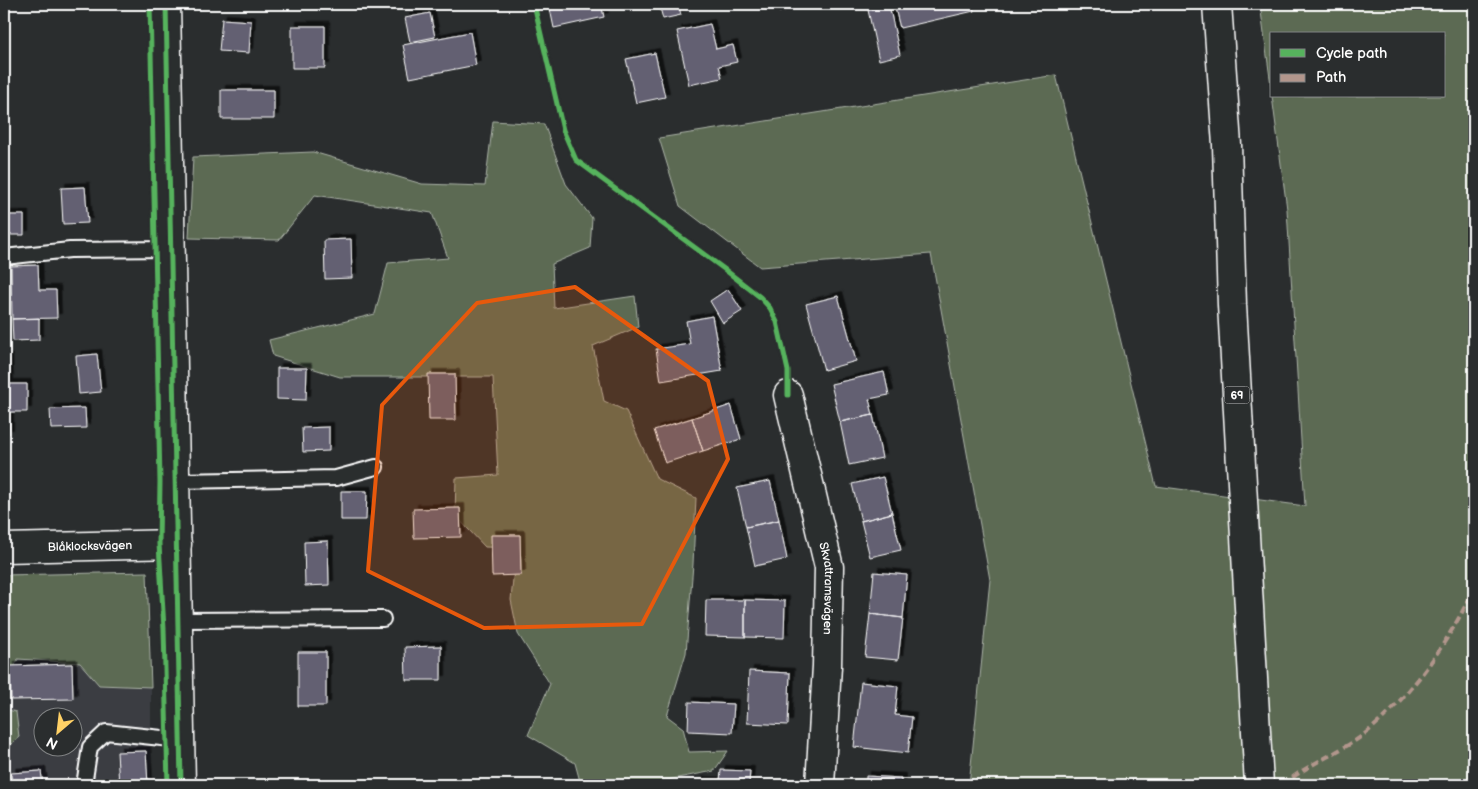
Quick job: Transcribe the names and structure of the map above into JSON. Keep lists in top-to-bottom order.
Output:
{
  "streets": {
    "street": ["69", "Blåklocksvägen", "Skvattramsvägen"]
  },
  "legend": ["Cycle path", "Path"],
  "north": "bottom left"
}
